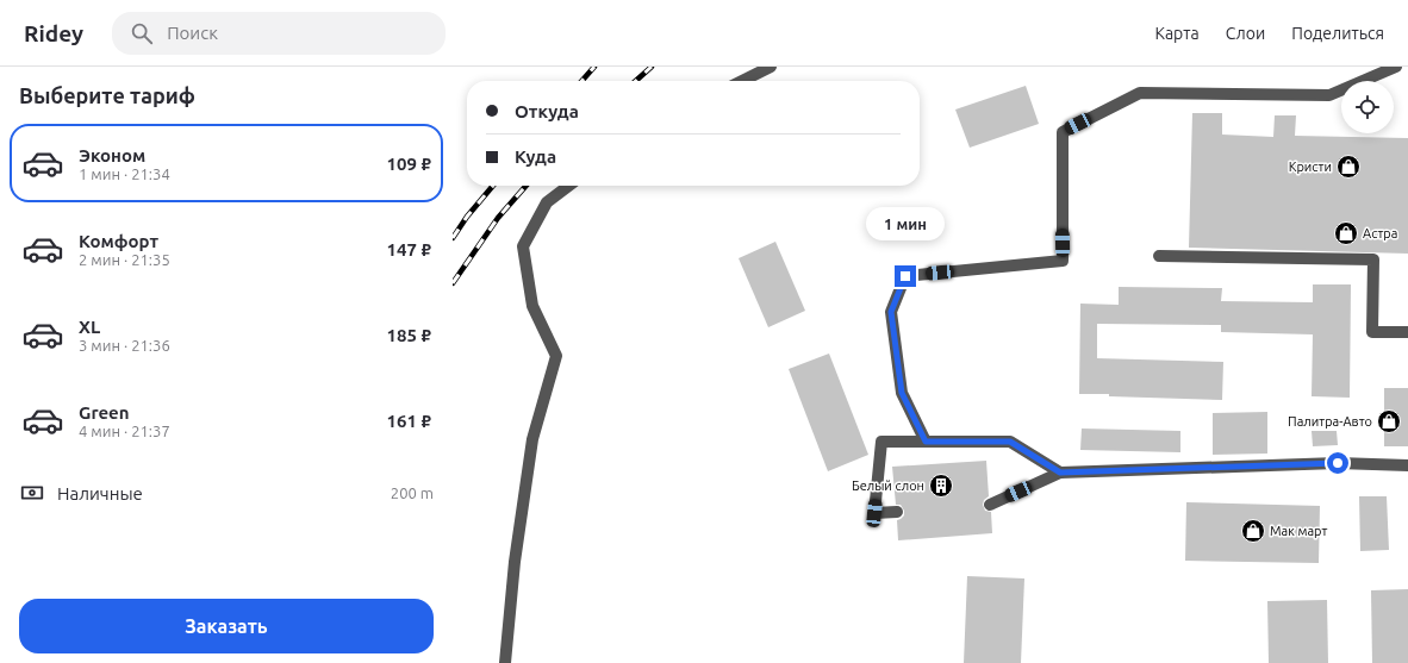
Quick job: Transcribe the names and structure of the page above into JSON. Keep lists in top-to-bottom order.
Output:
{
  "places": {
    "shop": [
      "Кристи",
      "Астра",
      "Палитра-Авто",
      "Мак март"
    ],
    "building": ["Белый слон"]
  },
  "page": {
    "header": "Ridey",
    "search": "Поиск",
    "nav": ["Карта", "Слои", "Поделиться"],
    "heading": "Выберите тариф",
    "banner": ["Откуда", "Куда"],
    "list": [
      {
        "name": "Эконом",
        "note": "1 мин · 21:34",
        "value": "109 ₽"
      },
      {
        "name": "Комфорт",
        "note": "2 мин · 21:35",
        "value": "147 ₽"
      },
      {
        "name": "XL",
        "note": "3 мин · 21:36",
        "value": "185 ₽"
      },
      {
        "name": "Green",
        "note": "4 мин · 21:37",
        "value": "161 ₽"
      }
    ],
    "bubble": "1 мин",
    "pay": ["Наличные", "200 m"],
    "buttons": "Заказать"
  }
}
